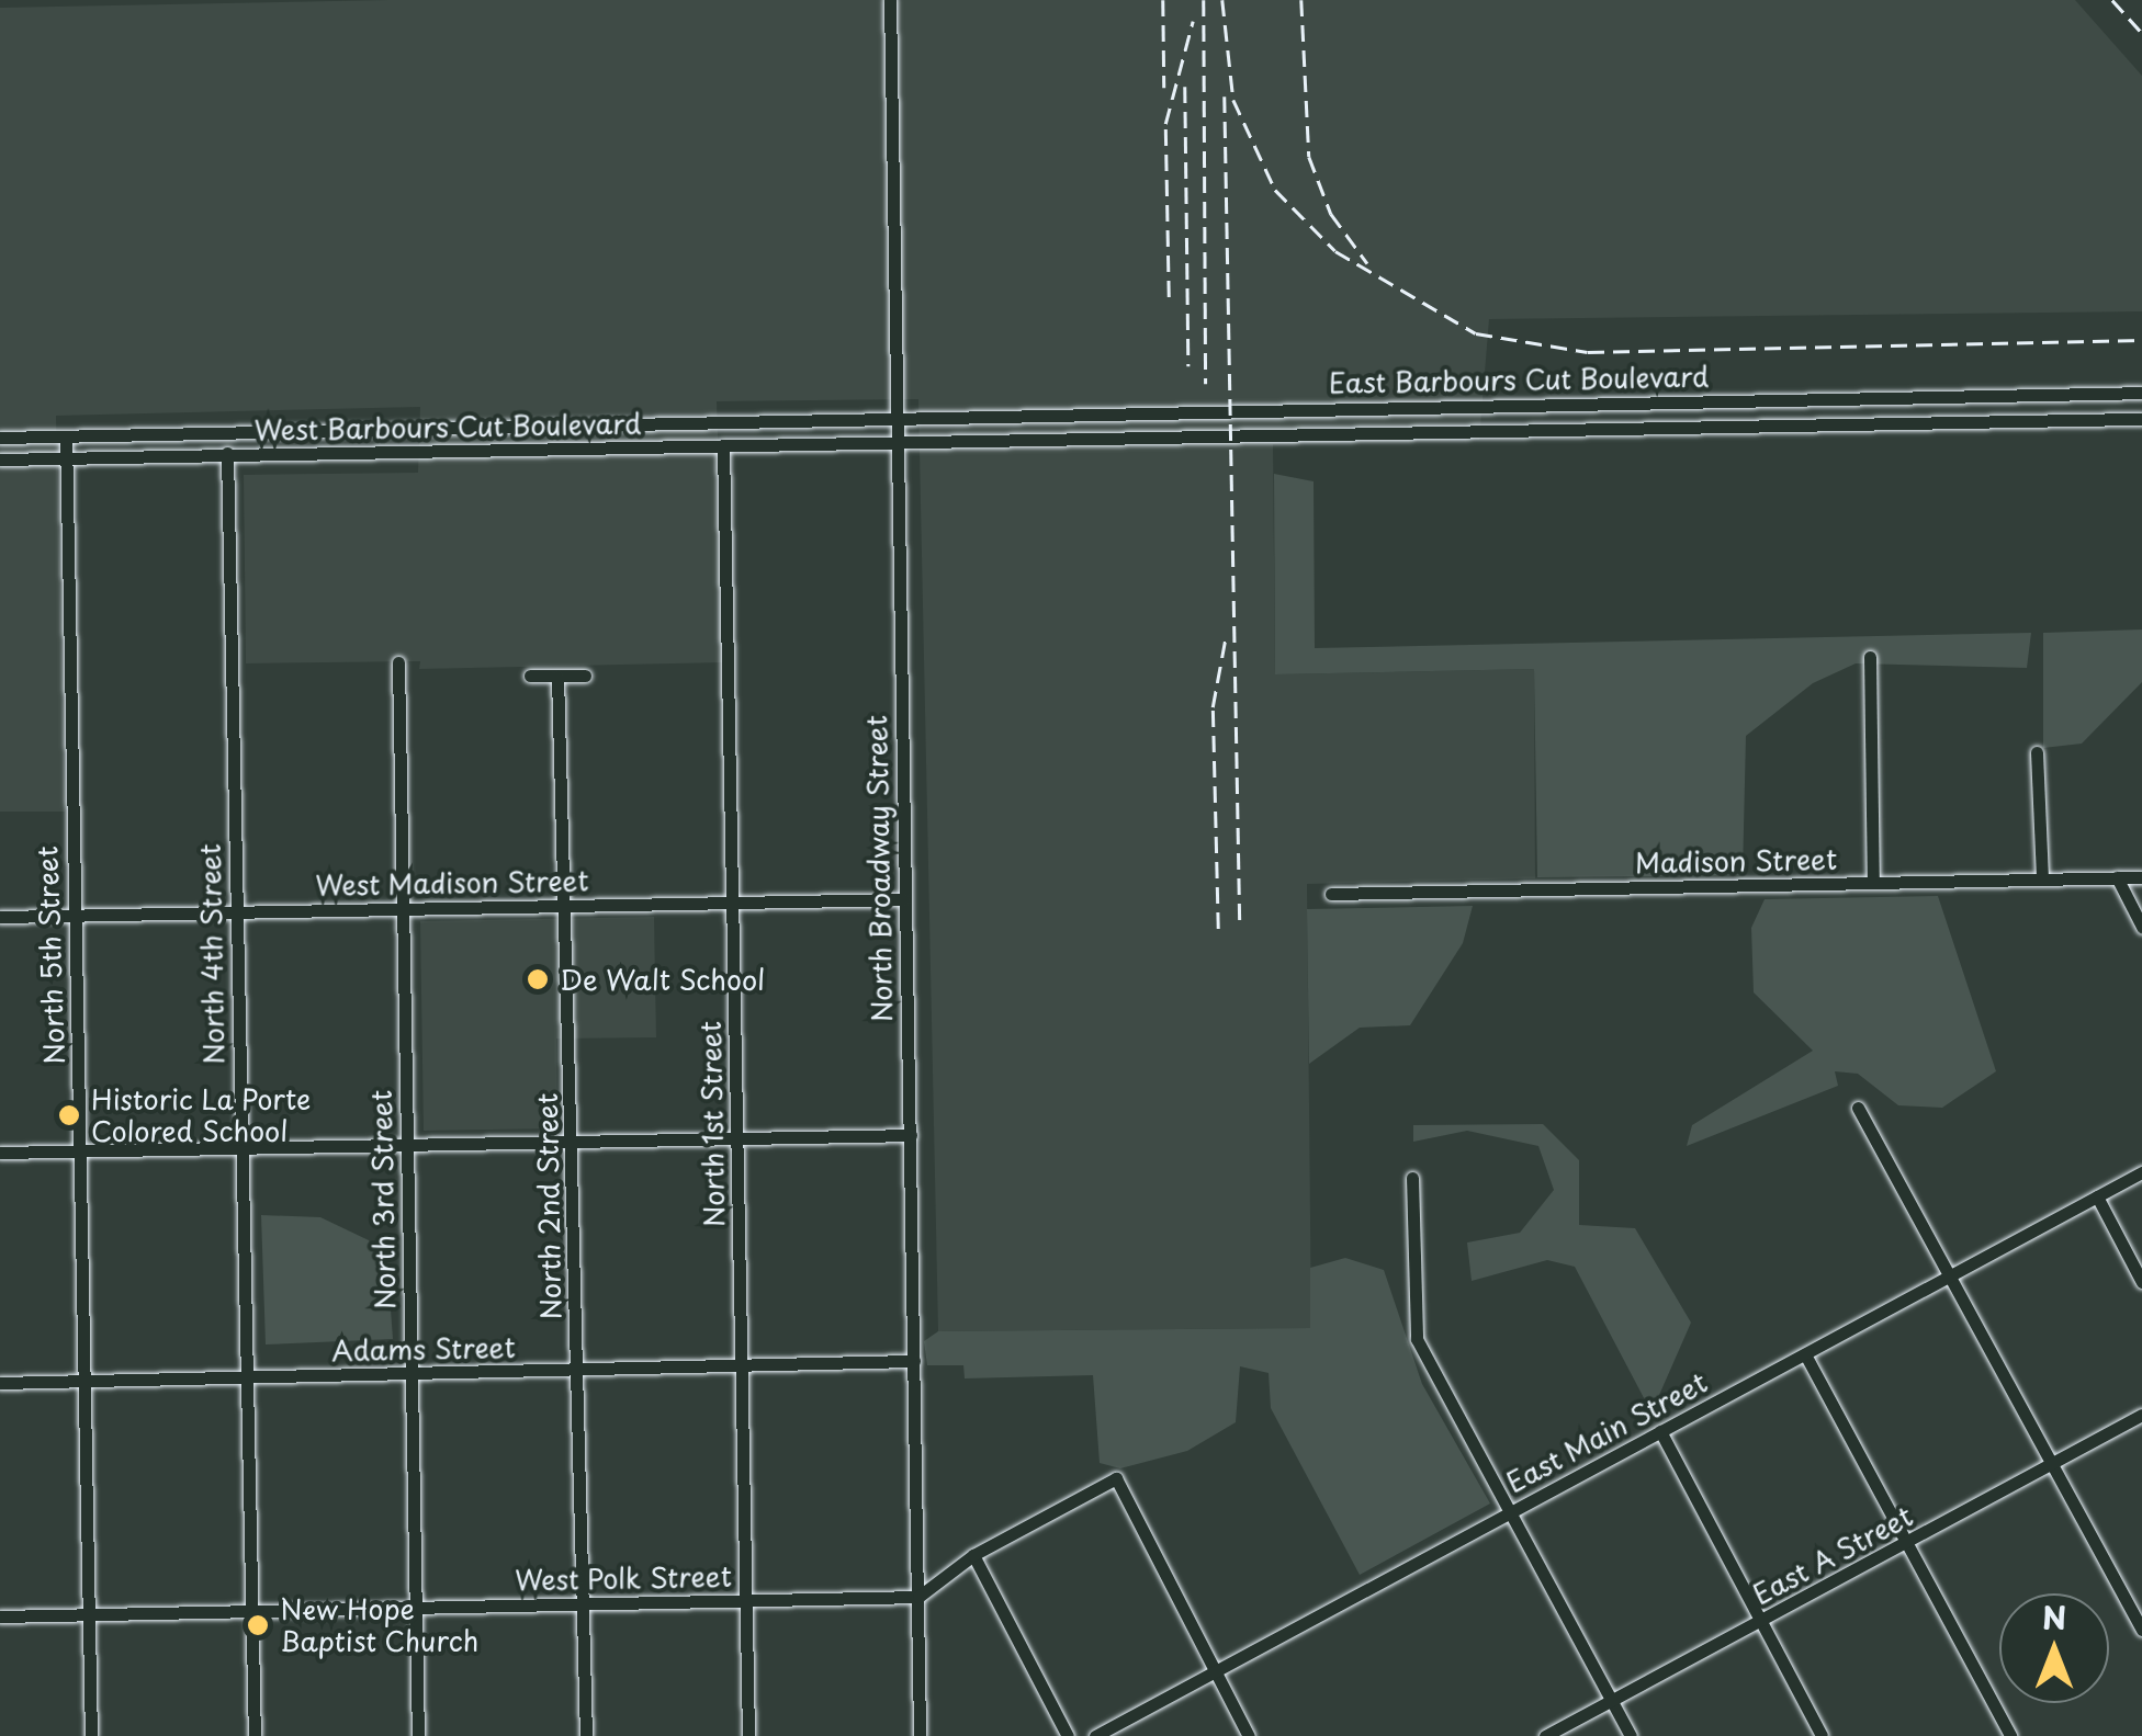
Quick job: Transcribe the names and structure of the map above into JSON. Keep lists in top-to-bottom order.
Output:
{
  "streets": {
    "street": [
      "East Barbours Cut Boulevard",
      "West Barbours Cut Boulevard",
      "Madison Street",
      "North Broadway Street",
      "West Madison Street",
      "North 4th Street",
      "North 5th Street",
      "North 1st Street",
      "North 3rd Street",
      "North 2nd Street",
      "Adams Street",
      "East Main Street",
      "East A Street",
      "West Polk Street"
    ]
  },
  "crossings": [
    ["East Barbours Cut Boulevard", "West Barbours Cut Boulevard"],
    ["East Barbours Cut Boulevard", "North Broadway Street"],
    ["West Barbours Cut Boulevard", "North Broadway Street"],
    ["West Barbours Cut Boulevard", "North 4th Street"],
    ["West Barbours Cut Boulevard", "North 5th Street"],
    ["West Barbours Cut Boulevard", "North 1st Street"],
    ["North Broadway Street", "West Madison Street"],
    ["North Broadway Street", "Adams Street"],
    ["North Broadway Street", "West Polk Street"],
    ["West Madison Street", "North 4th Street"],
    ["West Madison Street", "North 5th Street"],
    ["West Madison Street", "North 1st Street"],
    ["West Madison Street", "North 3rd Street"],
    ["West Madison Street", "North 2nd Street"],
    ["North 4th Street", "Adams Street"],
    ["North 4th Street", "West Polk Street"],
    ["North 5th Street", "Adams Street"],
    ["North 5th Street", "West Polk Street"],
    ["North 1st Street", "Adams Street"],
    ["North 1st Street", "West Polk Street"],
    ["North 3rd Street", "Adams Street"],
    ["North 3rd Street", "West Polk Street"],
    ["North 2nd Street", "Adams Street"],
    ["North 2nd Street", "West Polk Street"]
  ],
  "places": ["De Walt School", "Historic La Porte Colored School", "New Hope Baptist Church"],
  "north": "top"
}
